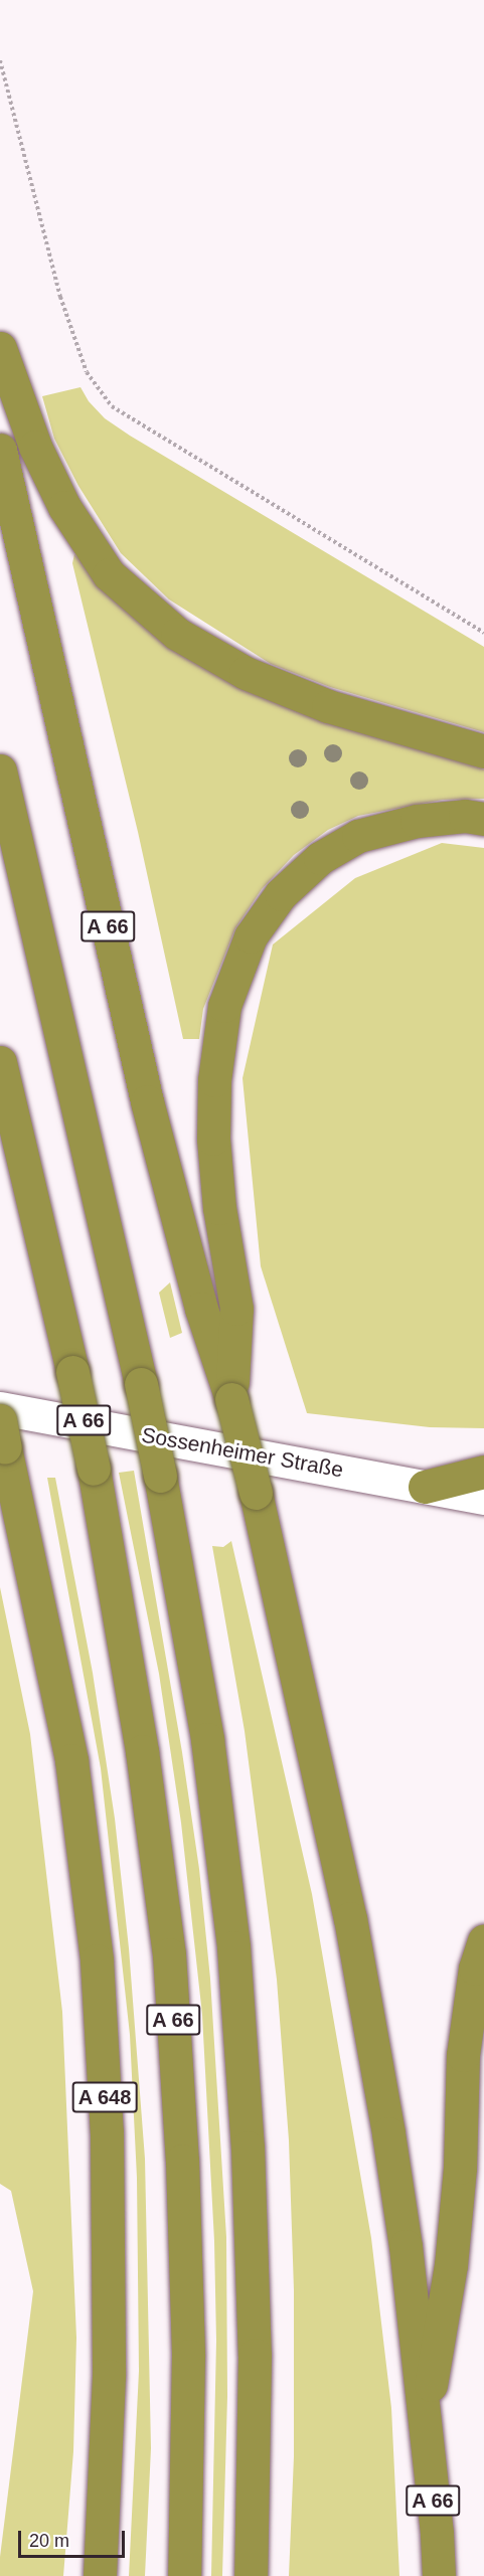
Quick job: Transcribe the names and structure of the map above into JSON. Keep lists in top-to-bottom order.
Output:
{
  "streets": {
    "highway": ["A 66", "A 648"],
    "main road": ["Sossenheimer Straße"]
  },
  "scale_bar": "20 m"
}
